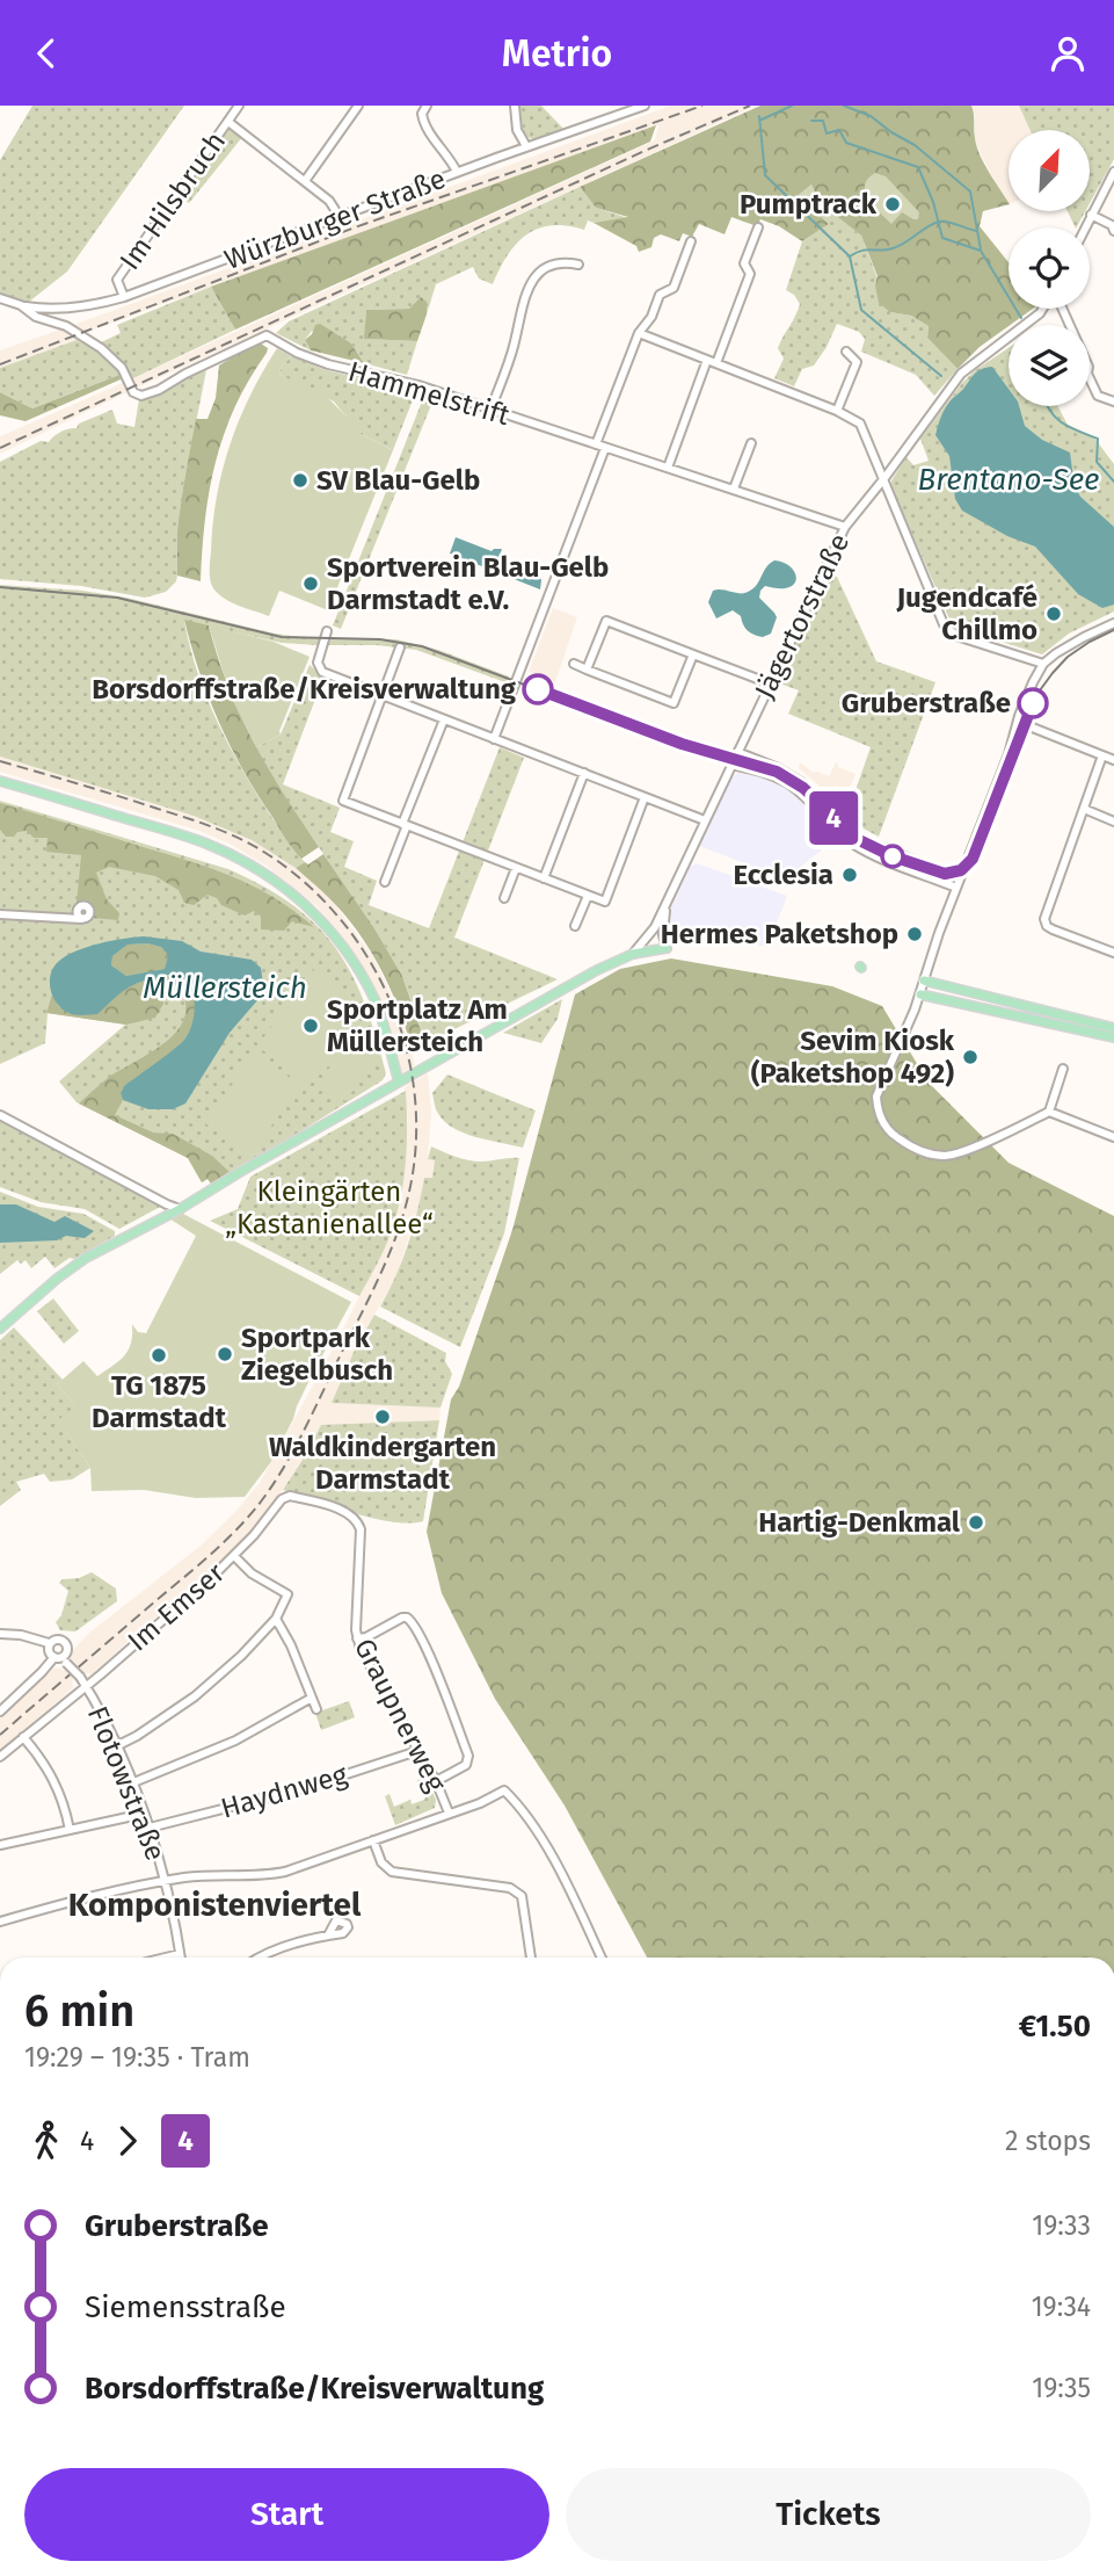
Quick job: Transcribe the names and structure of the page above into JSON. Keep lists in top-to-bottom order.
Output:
{
  "streets": {
    "street": [
      "Im Hilsbruch",
      "Würzburger Straße",
      "Hammelstrift",
      "Jägertorstraße",
      "Im Emser",
      "Graupnerweg",
      "Flotowstraße",
      "Haydnweg"
    ]
  },
  "crossings": [
    ["Im Hilsbruch", "Würzburger Straße"],
    ["Würzburger Straße", "Hammelstrift"],
    ["Hammelstrift", "Jägertorstraße"],
    ["Im Emser", "Graupnerweg"],
    ["Im Emser", "Flotowstraße"],
    ["Graupnerweg", "Haydnweg"],
    ["Flotowstraße", "Haydnweg"]
  ],
  "districts": ["Komponistenviertel"],
  "water": ["Brentano-See", "Müllersteich"],
  "parks": ["Kleingärten „Kastanienallee“"],
  "places": [
    "Pumptrack",
    "SV Blau-Gelb",
    "Sportverein Blau-Gelb Darmstadt e.V.",
    "Jugendcafé Chillmo",
    "Borsdorffstraße/Kreisverwaltung",
    "Gruberstraße",
    "Ecclesia",
    "Hermes Paketshop",
    "Sportplatz Am Müllersteich",
    "Sevim Kiosk (Paketshop 492)",
    "Sportpark Ziegelbusch",
    "TG 1875 Darmstadt",
    "Waldkindergarten Darmstadt",
    "Hartig-Denkmal"
  ],
  "lines": ["tram line 4"],
  "north": "top right",
  "page": {
    "header": "Metrio",
    "on_map": "4",
    "heading": ["6 min", "19:29 – 19:35 · Tram", "€1.50"],
    "legs": ["4", "4", "2 stops"],
    "list": [
      {
        "name": "Gruberstraße",
        "value": "19:33"
      },
      {
        "name": "Siemensstraße",
        "value": "19:34"
      },
      {
        "name": "Borsdorffstraße/Kreisverwaltung",
        "value": "19:35"
      }
    ],
    "buttons": ["Start", "Tickets"]
  }
}
